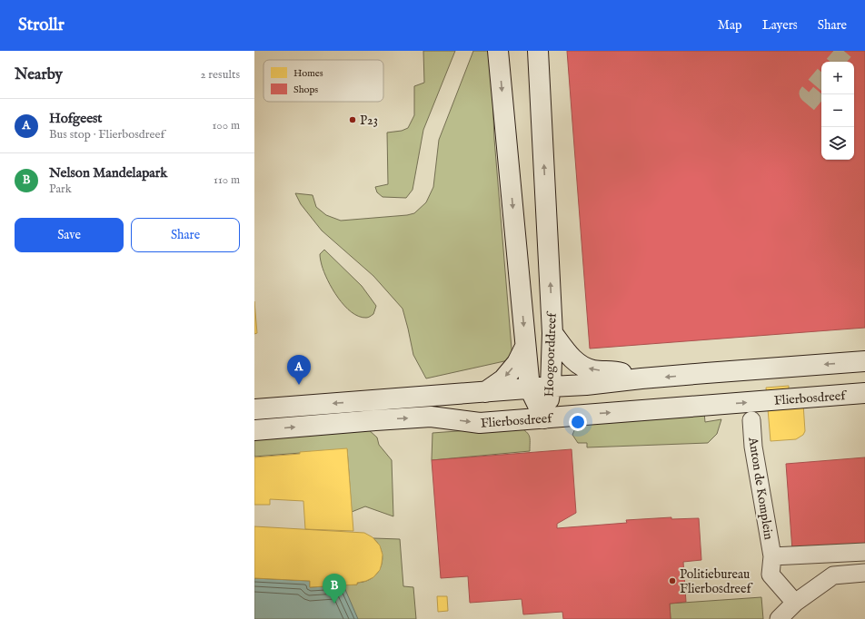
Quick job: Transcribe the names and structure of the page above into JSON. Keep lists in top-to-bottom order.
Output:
{
  "streets": {
    "street": ["Hoogoorddreef", "Flierbosdreef", "Anton de Komplein"]
  },
  "crossings": [
    ["Hoogoorddreef", "Flierbosdreef"]
  ],
  "places": ["P23", "Politiebureau Flierbosdreef"],
  "legend": ["Homes", "Shops"],
  "page": {
    "header": "Strollr",
    "nav": ["Map", "Layers", "Share"],
    "heading": ["Nearby", "2 results"],
    "map_buttons": ["+", "−"],
    "list": [
      {
        "mark": "A",
        "name": "Hofgeest",
        "note": "Bus stop · Flierbosdreef",
        "value": "100 m"
      },
      {
        "mark": "B",
        "name": "Nelson Mandelapark",
        "note": "Park",
        "value": "110 m"
      }
    ],
    "buttons": ["Save", "Share"],
    "pins": ["A", "B"]
  }
}
